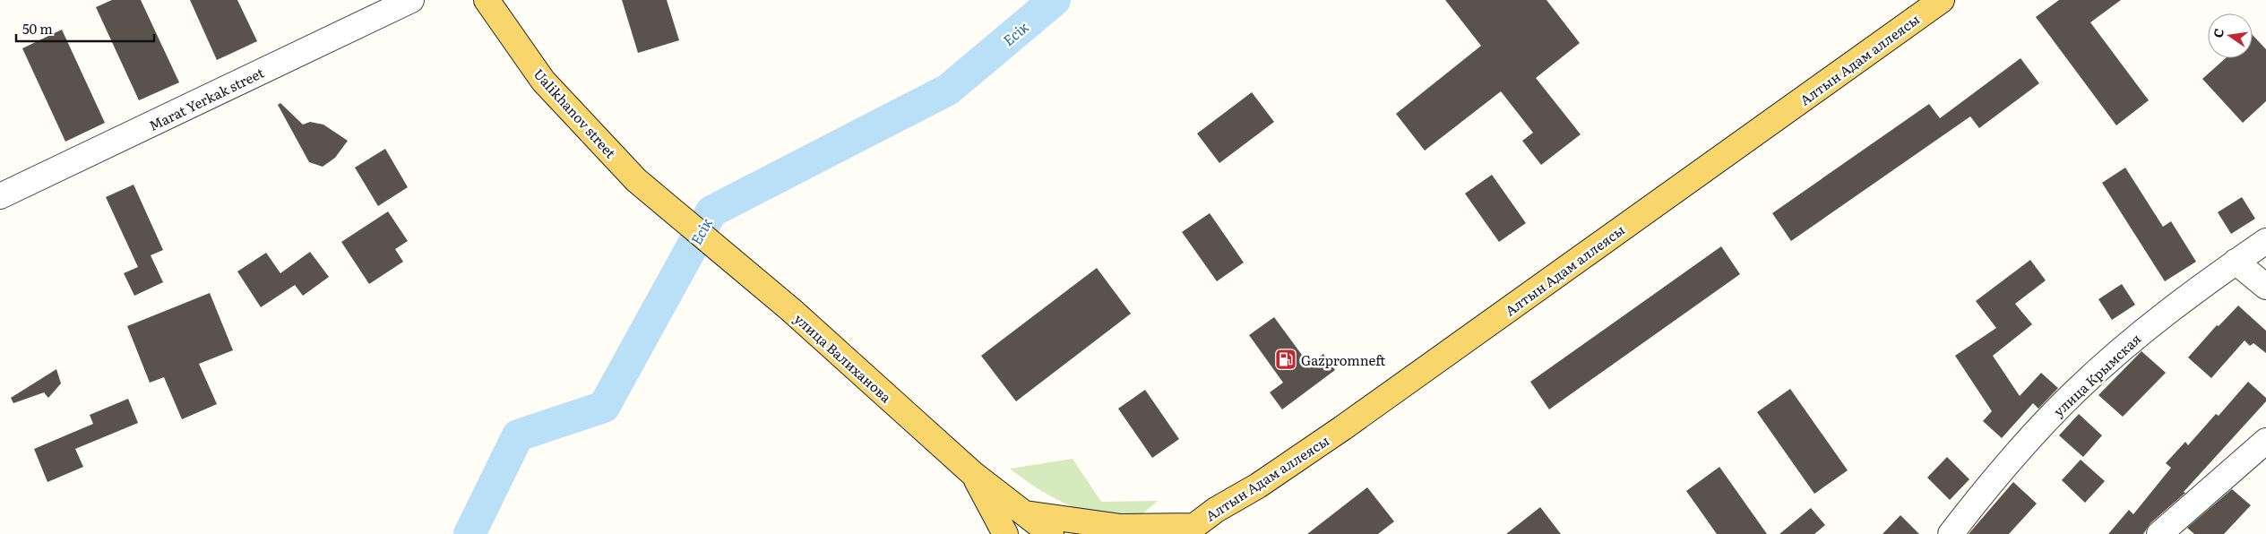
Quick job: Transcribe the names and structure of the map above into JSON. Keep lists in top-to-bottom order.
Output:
{
  "streets": {
    "main road": ["Алтын Адам аллеясы", "Ualikhanov street", "улица Валиханова"],
    "street": ["Marat Yerkak street", "улица Крымская"]
  },
  "crossings": [
    ["Ualikhanov street", "улица Валиханова"]
  ],
  "water": ["Есік"],
  "places": {
    "fuel station": ["Gazpromneft"]
  },
  "scale_bar": "50 m",
  "north": "left"
}
